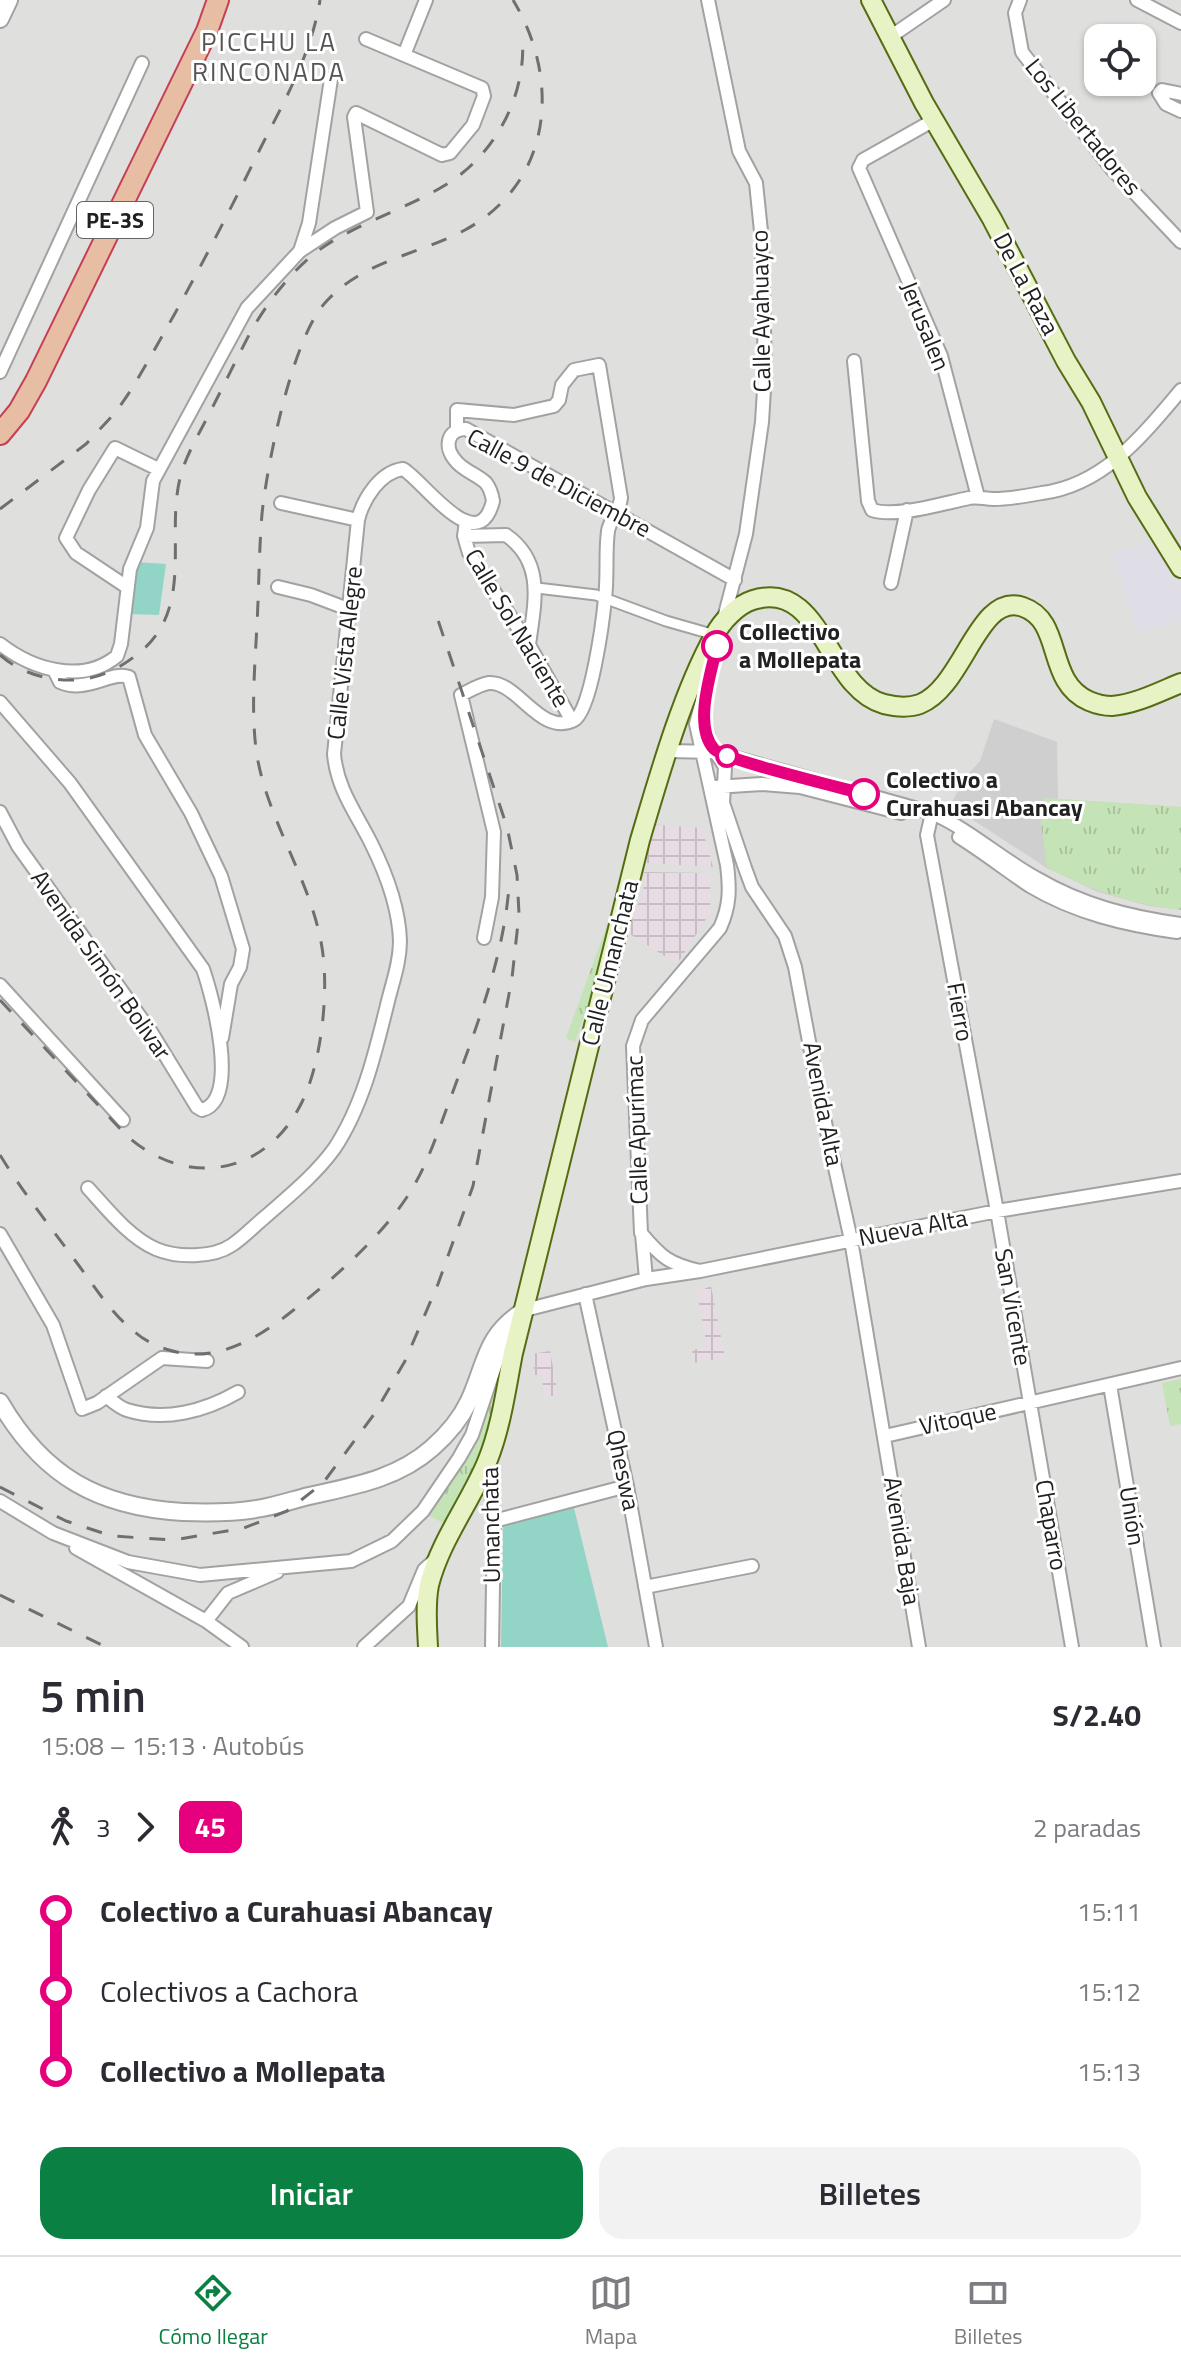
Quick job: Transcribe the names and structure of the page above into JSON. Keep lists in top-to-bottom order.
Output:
{
  "streets": {
    "highway": ["PE-3S"],
    "main road": ["De La Raza", "Calle Umanchata", "Umanchata"],
    "street": [
      "Los Libertadores",
      "Calle Ayahuayco",
      "Jerusalen",
      "Calle 9 de Diciembre",
      "Calle Sol Naciente",
      "Calle Vista Alegre",
      "Avenida Simón Bolivar",
      "Fierro",
      "Avenida Alta",
      "Calle Apurímac",
      "Nueva Alta",
      "San Vicente",
      "Vitoque",
      "Qheswa",
      "Unión",
      "Chaparro",
      "Avenida Baja"
    ]
  },
  "crossings": [
    ["De La Raza", "Jerusalen"],
    ["Calle Ayahuayco", "Calle 9 de Diciembre"],
    ["Calle Ayahuayco", "Calle Umanchata"],
    ["Calle Ayahuayco", "Calle Apurímac"],
    ["Calle 9 de Diciembre", "Calle Sol Naciente"],
    ["Calle Sol Naciente", "Calle Vista Alegre"],
    ["Calle Umanchata", "Calle Apurímac"],
    ["Calle Umanchata", "Nueva Alta"],
    ["Calle Umanchata", "Umanchata"],
    ["Fierro", "Nueva Alta"],
    ["Fierro", "San Vicente"],
    ["Avenida Alta", "Calle Apurímac"],
    ["Avenida Alta", "Nueva Alta"],
    ["Avenida Alta", "Vitoque"],
    ["Avenida Alta", "Avenida Baja"],
    ["Calle Apurímac", "Nueva Alta"],
    ["Nueva Alta", "San Vicente"],
    ["Nueva Alta", "Qheswa"],
    ["Nueva Alta", "Umanchata"],
    ["San Vicente", "Vitoque"],
    ["San Vicente", "Chaparro"],
    ["Vitoque", "Unión"],
    ["Vitoque", "Chaparro"],
    ["Vitoque", "Avenida Baja"]
  ],
  "districts": ["PICCHU LA RINCONADA"],
  "places": ["Collectivo a Mollepata", "Colectivo a Curahuasi Abancay"],
  "lines": ["bus line 45"],
  "page": {
    "heading": ["5 min", "15:08 – 15:13 · Autobús", "S/2.40"],
    "legs": ["3", "45", "2 paradas"],
    "list": [
      {
        "name": "Colectivo a Curahuasi Abancay",
        "value": "15:11"
      },
      {
        "name": "Colectivos a Cachora",
        "value": "15:12"
      },
      {
        "name": "Collectivo a Mollepata",
        "value": "15:13"
      }
    ],
    "buttons": ["Iniciar", "Billetes"],
    "tabs": ["Cómo llegar", "Mapa", "Billetes"]
  }
}
